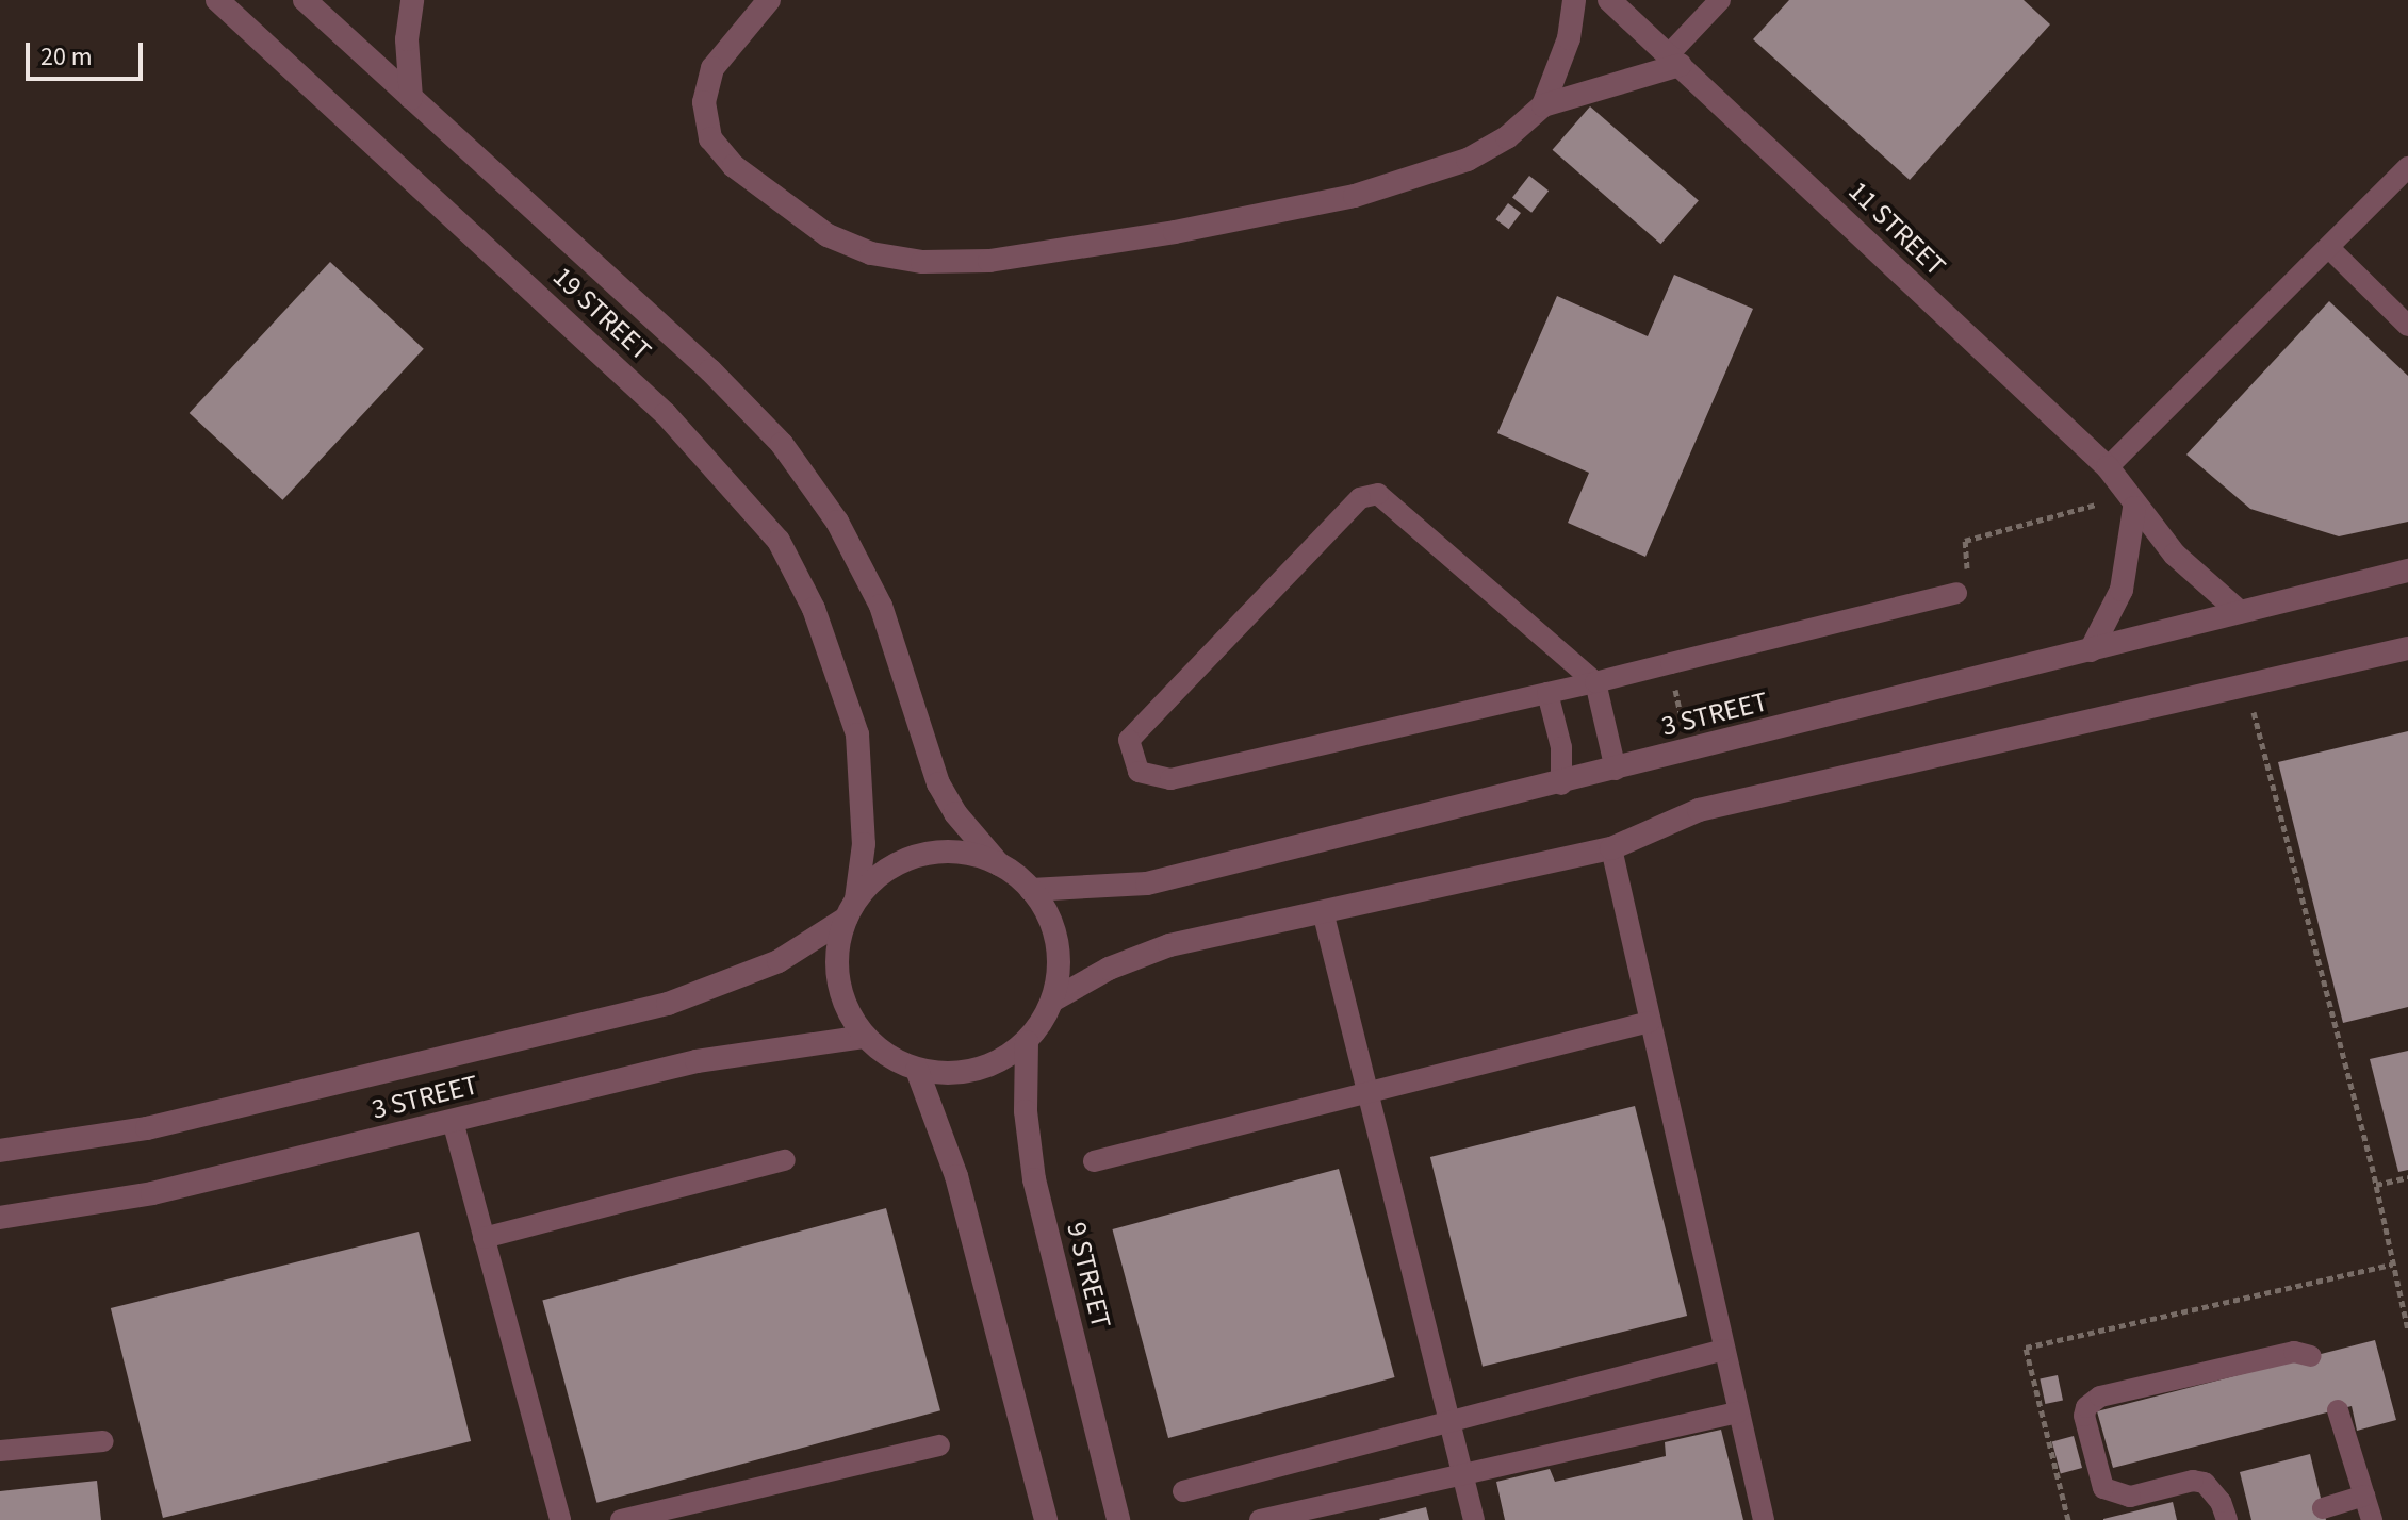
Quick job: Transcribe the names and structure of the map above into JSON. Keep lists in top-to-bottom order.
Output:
{
  "streets": {
    "street": [
      "11 STREET",
      "19 STREET",
      "3 STREET",
      "9 STREET"
    ]
  },
  "crossings": [
    ["11 STREET", "3 STREET"],
    ["19 STREET", "3 STREET"],
    ["19 STREET", "9 STREET"],
    ["3 STREET", "9 STREET"]
  ],
  "scale_bar": "20 m"
}
